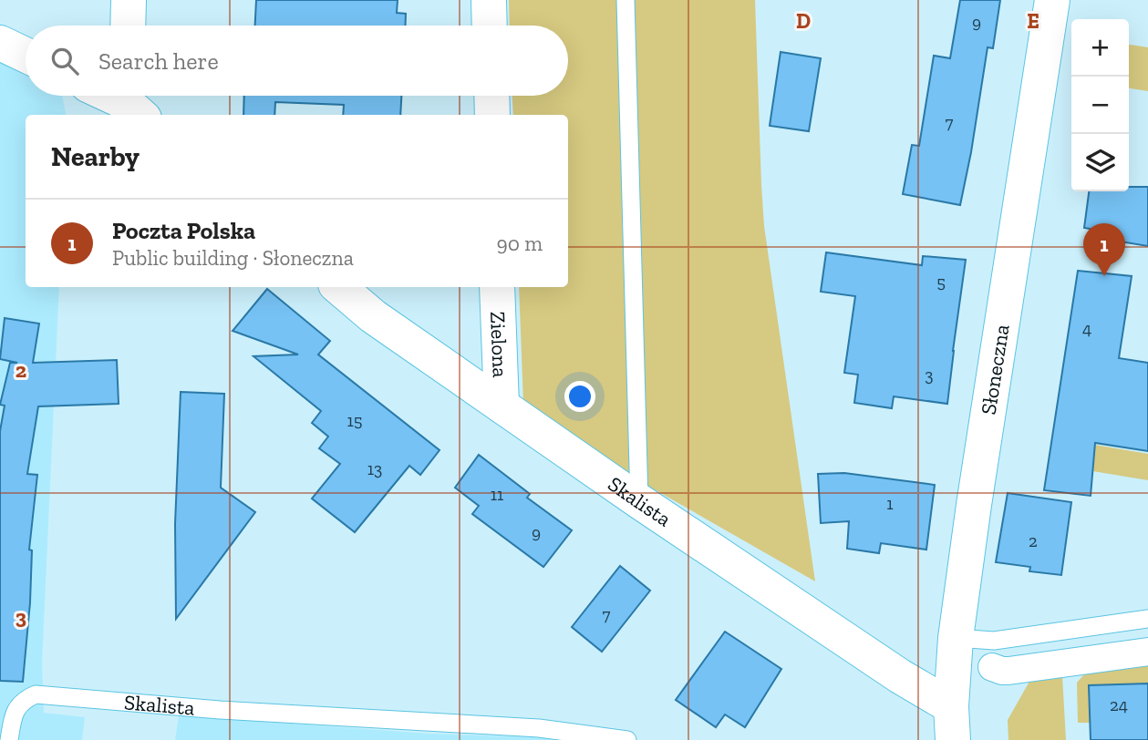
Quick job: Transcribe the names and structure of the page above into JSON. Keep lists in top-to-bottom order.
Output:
{
  "streets": {
    "street": ["Zielona", "Słoneczna", "Skalista"]
  },
  "crossings": [
    ["Zielona", "Skalista"],
    ["Słoneczna", "Skalista"]
  ],
  "house_numbers": [
    "9",
    "7",
    "5",
    "4",
    "3",
    "15",
    "13",
    "11",
    "1",
    "9",
    "2",
    "7",
    "24"
  ],
  "page": {
    "map_buttons": ["+", "−"],
    "search": "Search here",
    "heading": "Nearby",
    "list": [
      {
        "mark": "1",
        "name": "Poczta Polska",
        "note": "Public building · Słoneczna",
        "value": "90 m"
      }
    ],
    "pins": "1"
  },
  "grid": {
    "columns": ["D", "E"],
    "rows": ["2", "3"]
  }
}
